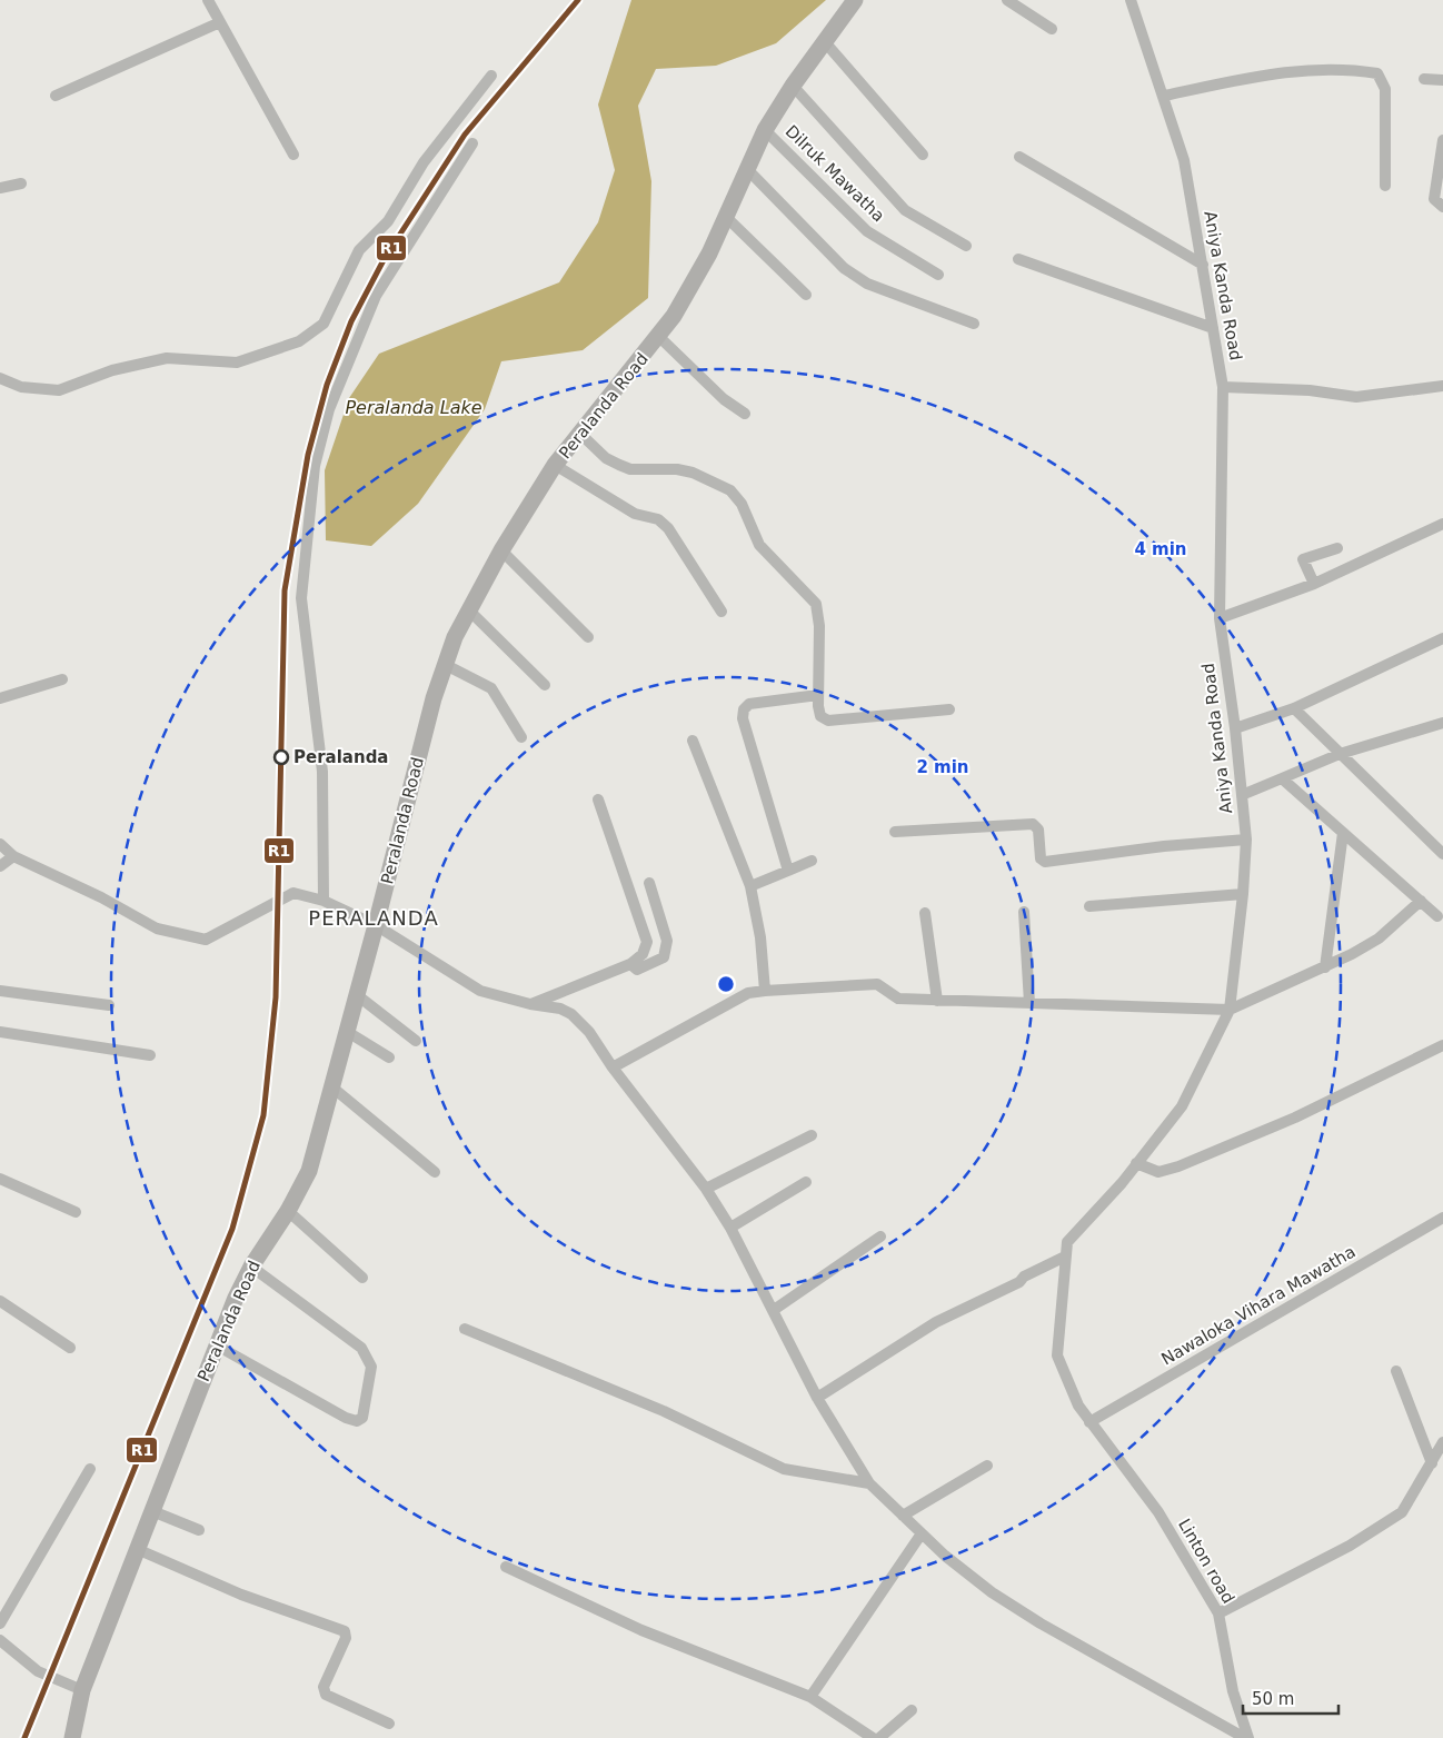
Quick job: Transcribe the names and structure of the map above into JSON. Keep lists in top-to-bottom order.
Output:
{
  "streets": {
    "main road": ["Peralanda Road"],
    "street": [
      "Dilruk Mawatha",
      "Aniya Kanda Road",
      "Nawaloka Vihara Mawatha",
      "Linton road"
    ]
  },
  "crossings": [
    ["Dilruk Mawatha", "Peralanda Road"],
    ["Aniya Kanda Road", "Nawaloka Vihara Mawatha"],
    ["Aniya Kanda Road", "Linton road"],
    ["Nawaloka Vihara Mawatha", "Linton road"]
  ],
  "districts": ["PERALANDA"],
  "water": ["Peralanda Lake"],
  "places": ["Peralanda"],
  "lines": ["transit line R1"],
  "scale_bar": "50 m",
  "rings": ["4 min", "2 min"]
}
